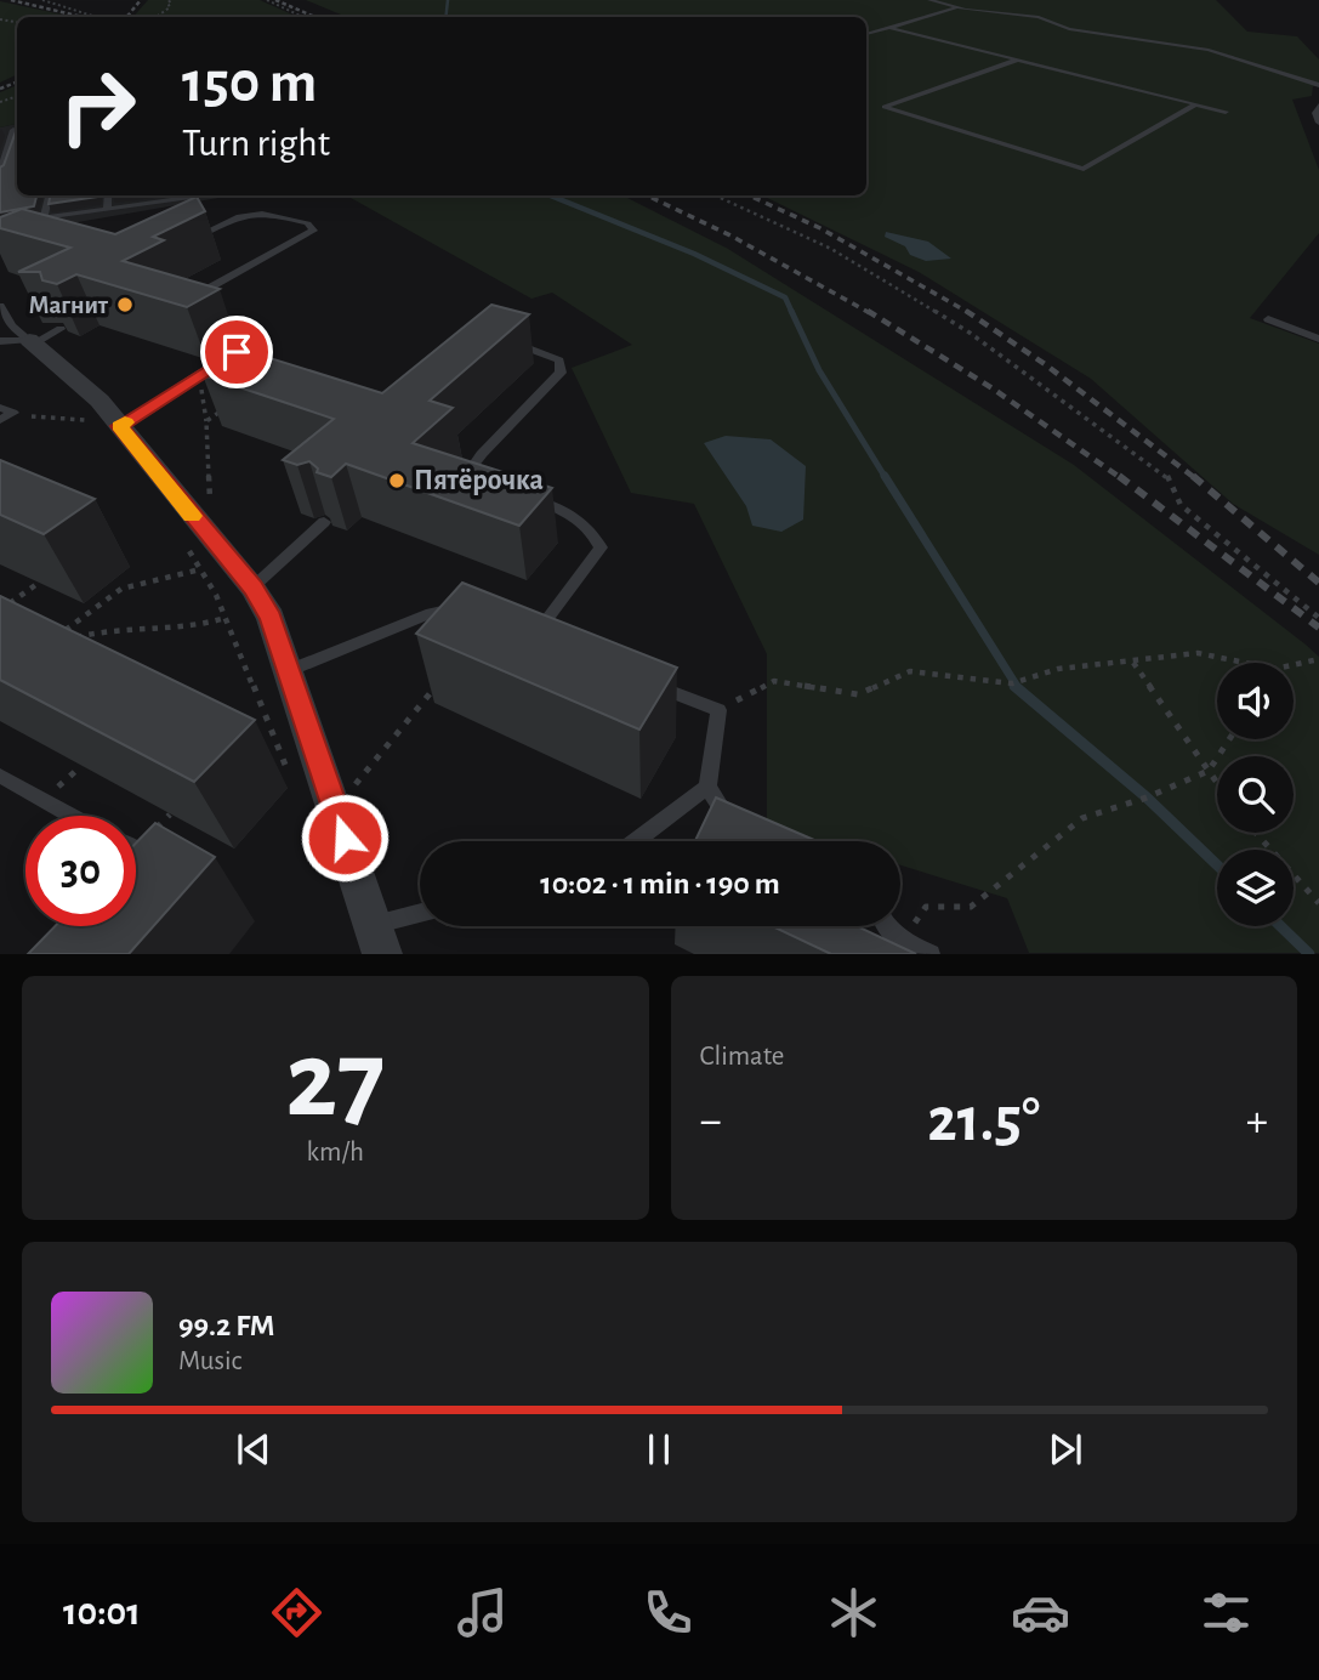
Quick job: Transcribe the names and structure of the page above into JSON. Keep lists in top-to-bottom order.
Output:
{
  "places": ["Магнит", "Пятёрочка"],
  "page": {
    "turn": ["150 m", "Turn right"],
    "limit": "30",
    "trip": "10:02 · 1 min · 190 m",
    "tile": [
      ["27", "km/h"],
      "Climate"
    ],
    "heat": ["−", "21.5°", "+"],
    "song": ["99.2 FM", "Music"],
    "tabs": "10:01"
  }
}
